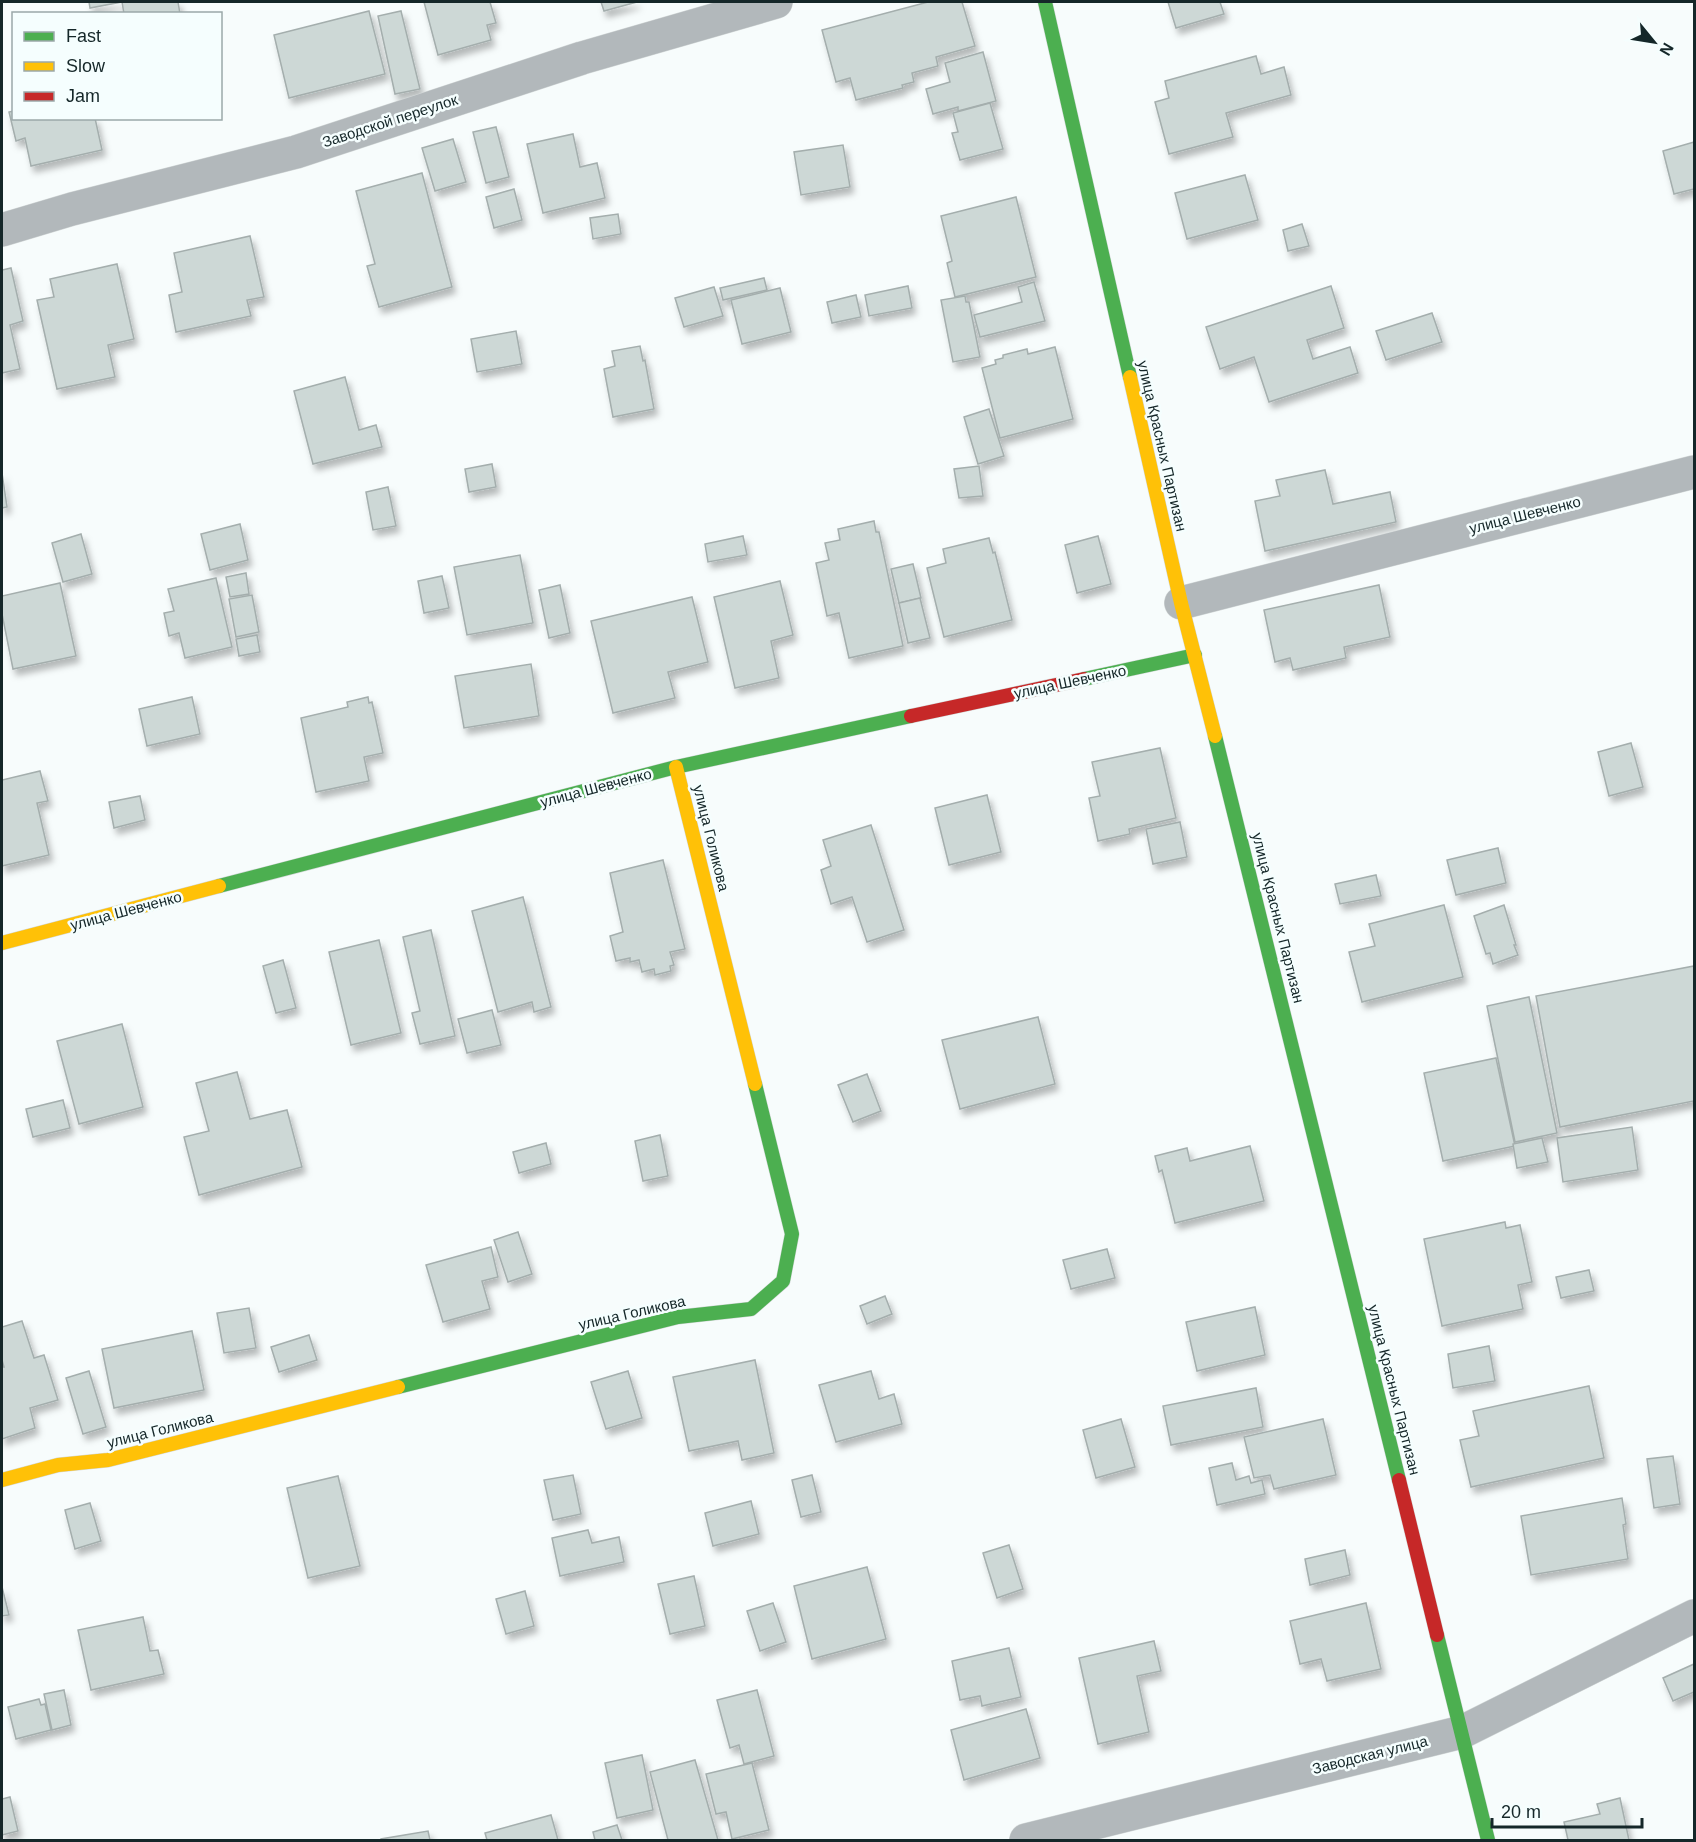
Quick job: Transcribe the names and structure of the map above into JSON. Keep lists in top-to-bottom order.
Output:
{
  "streets": {
    "street": [
      "Заводской переулок",
      "улица Красных Партизан",
      "улица Шевченко",
      "улица Голикова",
      "Заводская улица"
    ]
  },
  "crossings": [
    ["улица Красных Партизан", "улица Шевченко"],
    ["улица Красных Партизан", "Заводская улица"],
    ["улица Шевченко", "улица Голикова"]
  ],
  "legend": ["Fast", "Slow", "Jam"],
  "scale_bar": "20 m",
  "north": "bottom right"
}
